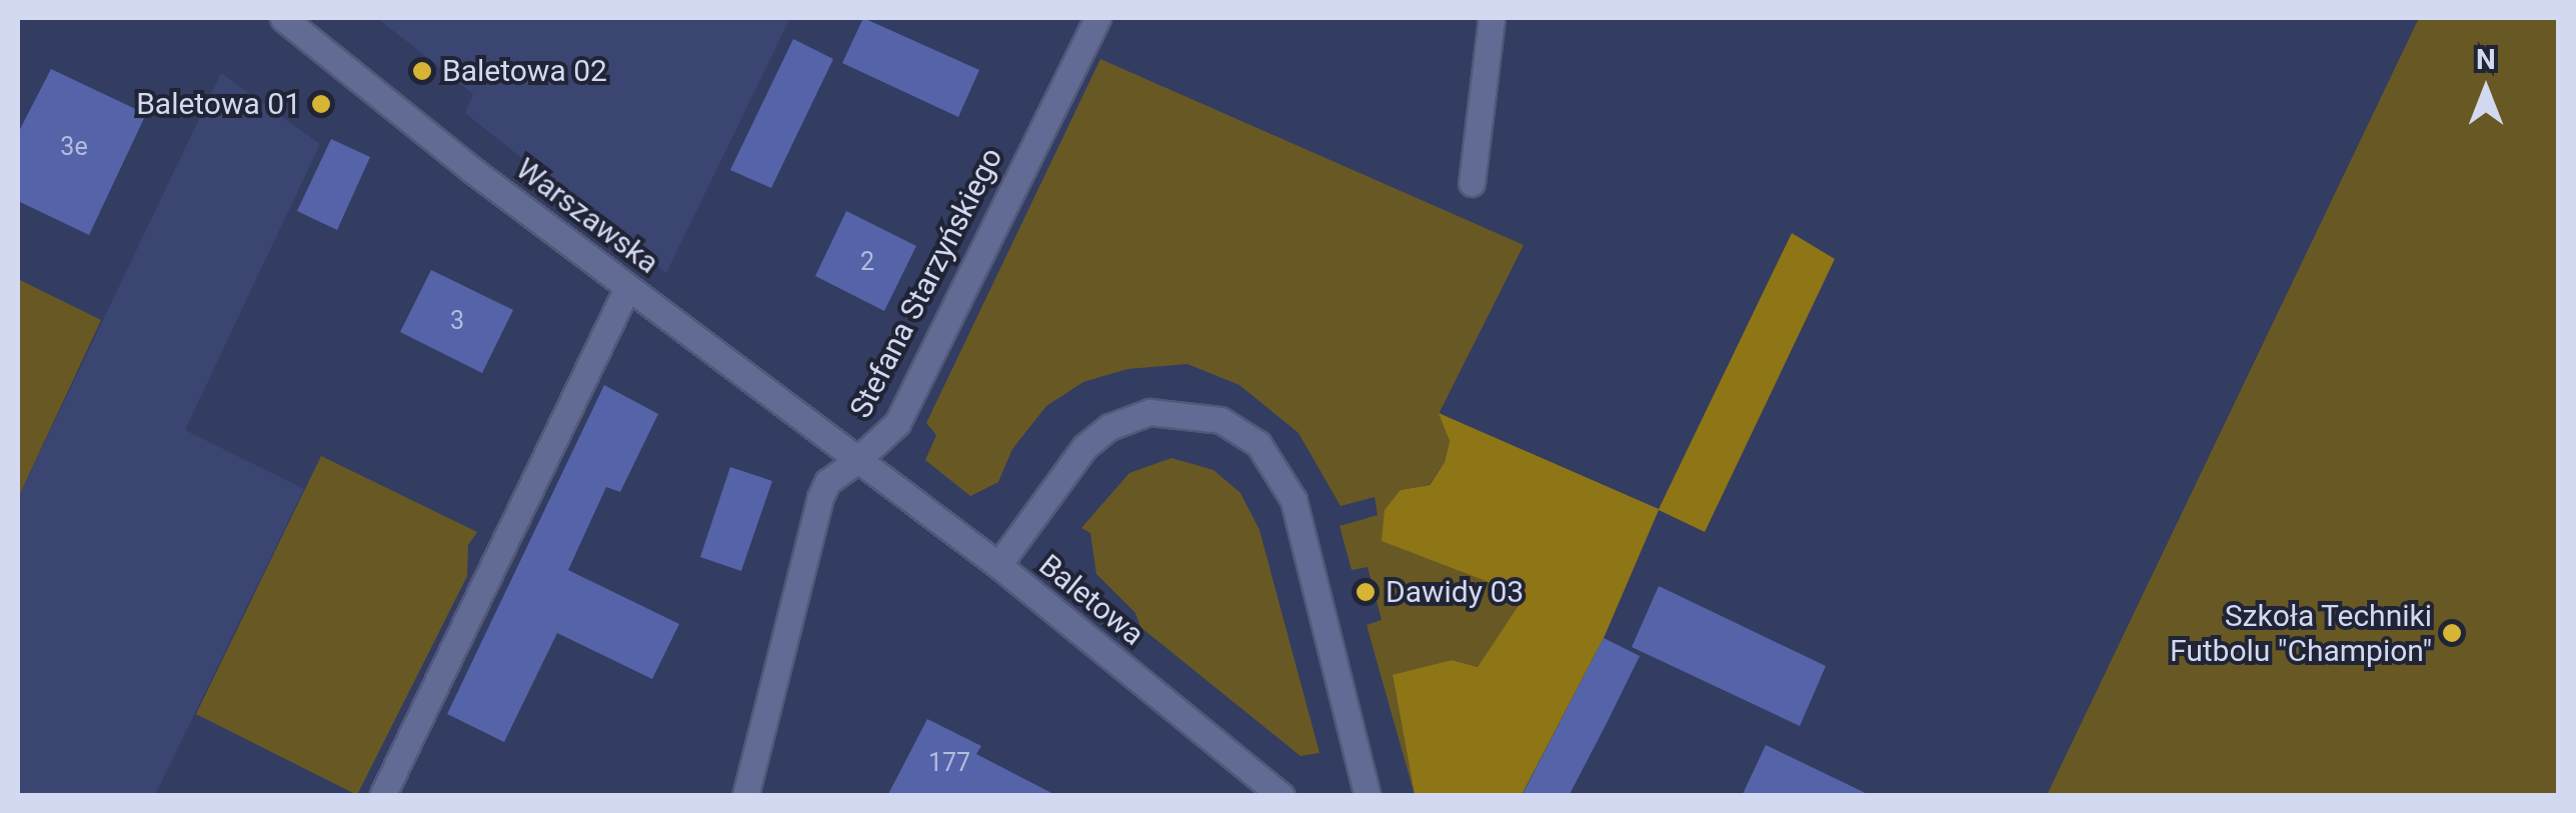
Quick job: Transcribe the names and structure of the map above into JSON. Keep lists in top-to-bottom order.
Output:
{
  "streets": {
    "street": ["Warszawska", "Stefana Starzyńskiego", "Baletowa"]
  },
  "crossings": [
    ["Warszawska", "Stefana Starzyńskiego"],
    ["Warszawska", "Baletowa"],
    ["Stefana Starzyńskiego", "Baletowa"]
  ],
  "places": [
    "Baletowa 02",
    "Baletowa 01",
    "Dawidy 03",
    "Szkoła Techniki Futbolu \"Champion\""
  ],
  "house_numbers": [
    "3e",
    "2",
    "3",
    "177"
  ],
  "north": "top"
}
